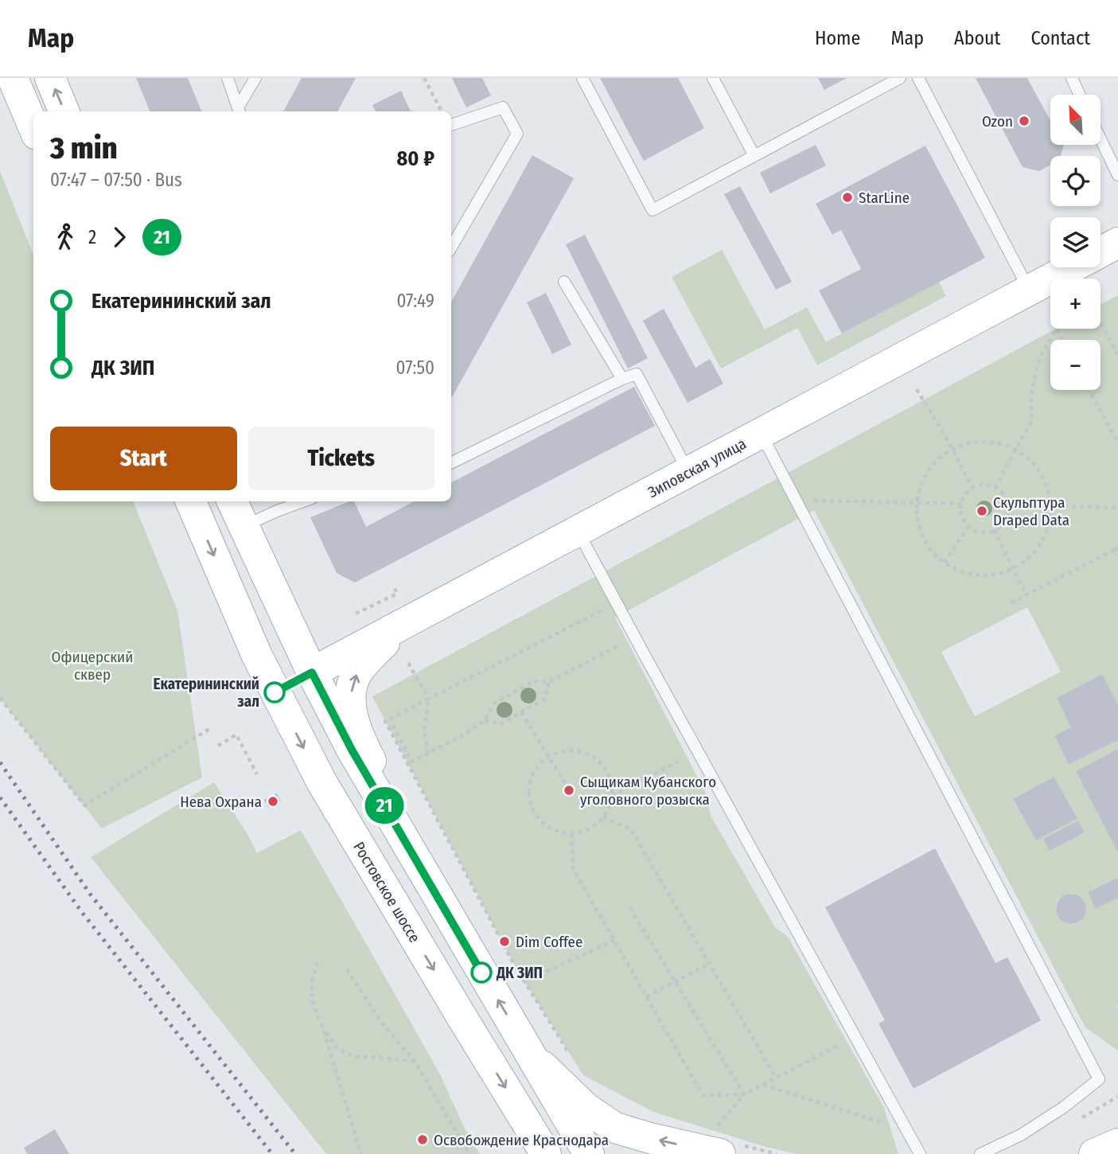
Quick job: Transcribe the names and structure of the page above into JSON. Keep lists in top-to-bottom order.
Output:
{
  "streets": {
    "main road": ["Зиповская улица", "Ростовское шоссе"]
  },
  "crossings": [
    ["Зиповская улица", "Ростовское шоссе"]
  ],
  "parks": ["Офицерский сквер"],
  "places": [
    "Ozon",
    "StarLine",
    "Скульптура Draped Data",
    "Екатерининский зал",
    "Сыщикам Кубанского уголовного розыска",
    "Нева Охрана",
    "Dim Coffee",
    "ДК ЗИП",
    "Освобождение Краснодара"
  ],
  "lines": ["bus line 21"],
  "north": "top left",
  "page": {
    "header": "Map",
    "nav": [
      "Home",
      "Map",
      "About",
      "Contact"
    ],
    "on_map": "21",
    "map_buttons": ["+", "−"],
    "heading": ["3 min", "07:47 – 07:50 · Bus", "80 ₽"],
    "legs": ["2", "21"],
    "list": [
      {
        "name": "Екатерининский зал",
        "value": "07:49"
      },
      {
        "name": "ДК ЗИП",
        "value": "07:50"
      }
    ],
    "buttons": ["Start", "Tickets"]
  }
}
